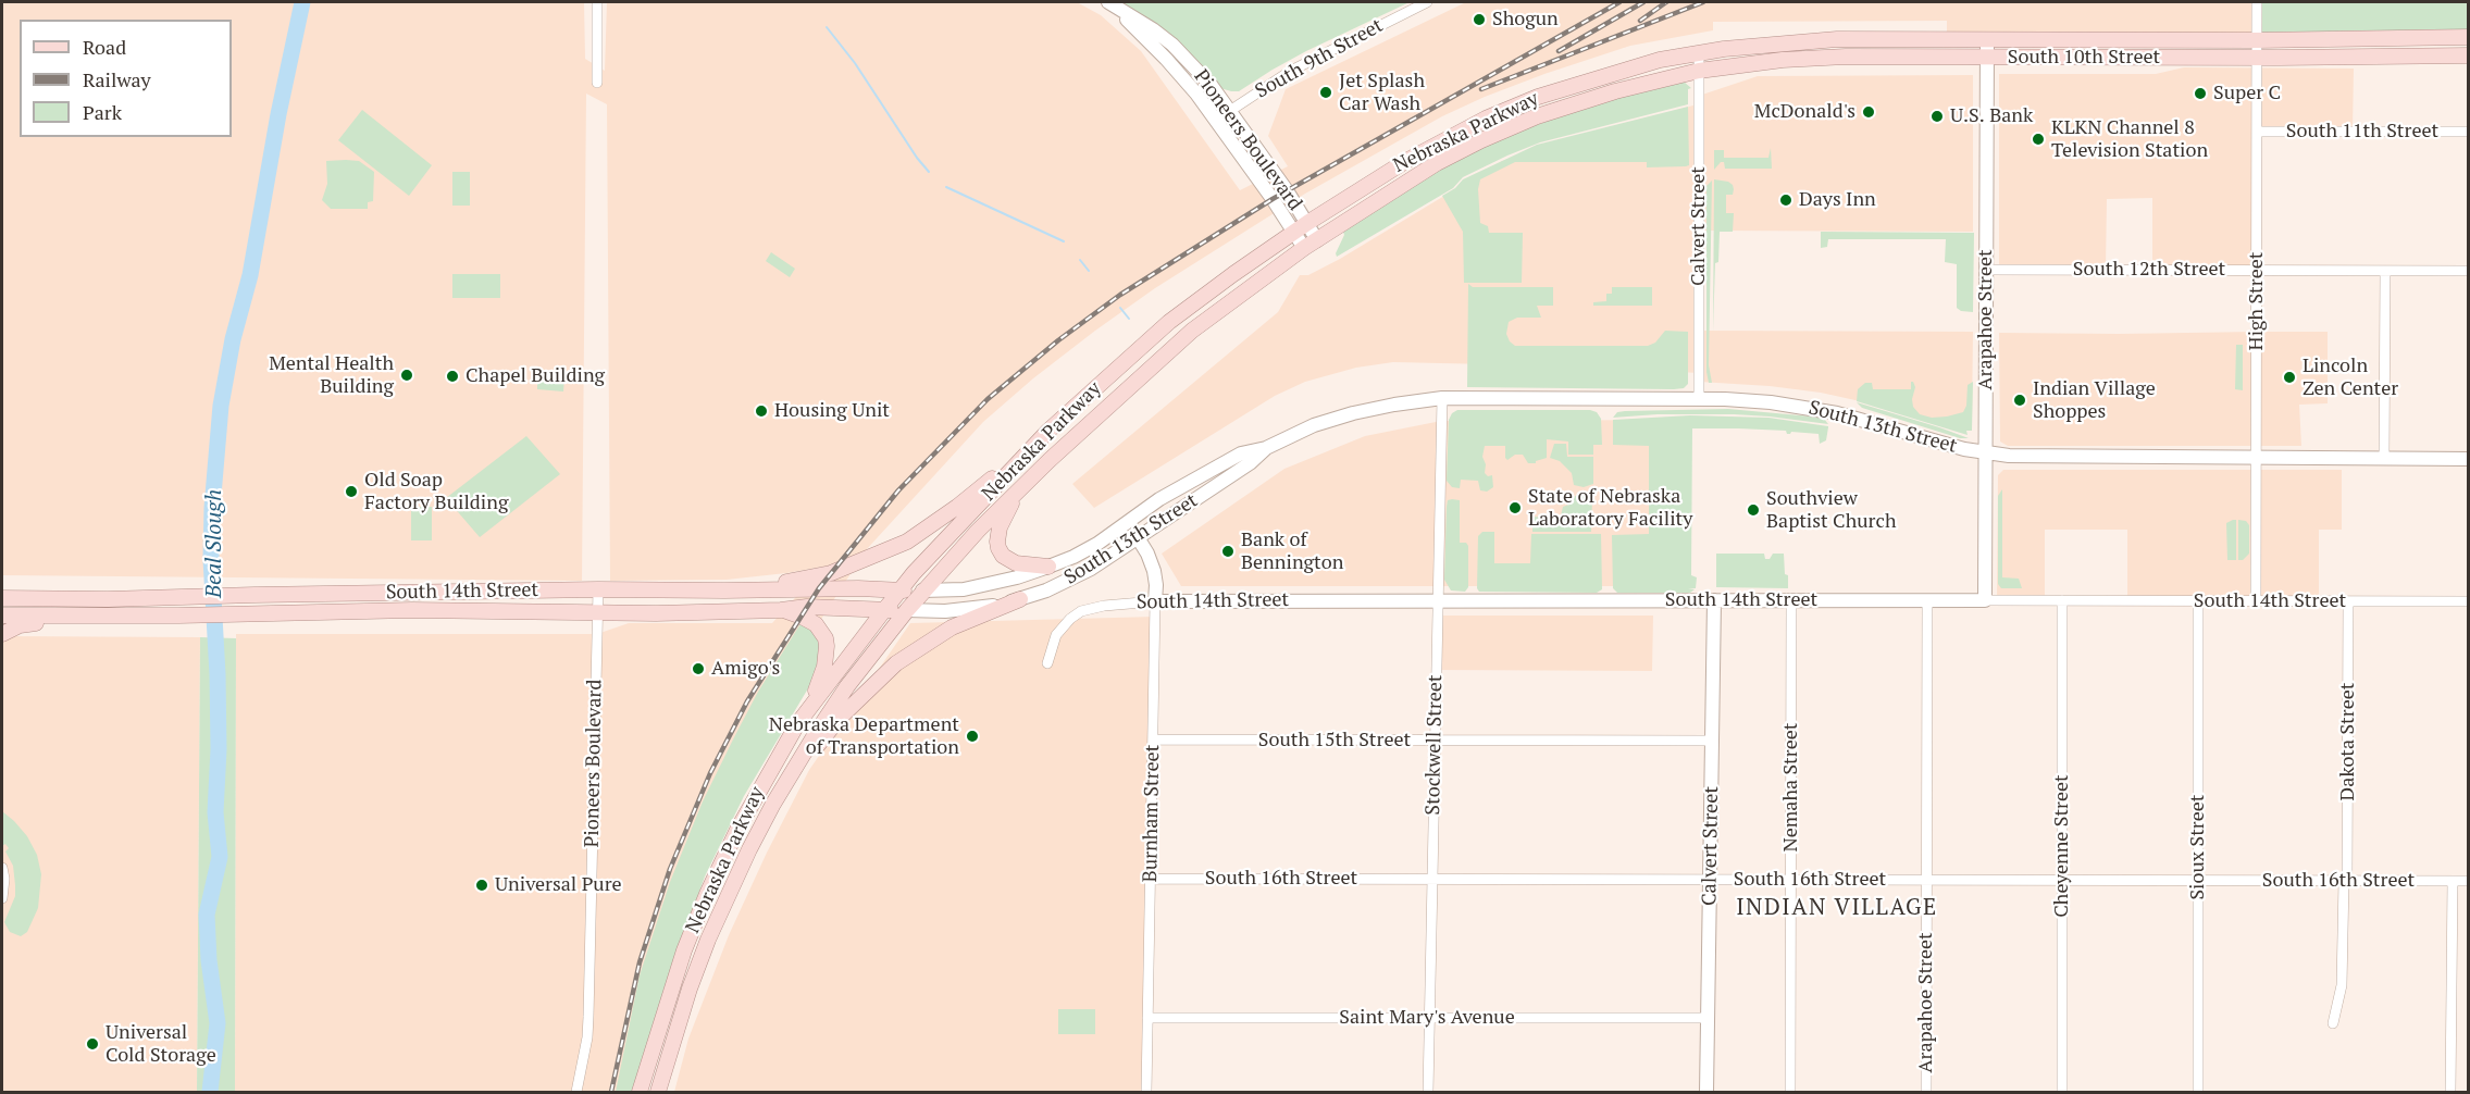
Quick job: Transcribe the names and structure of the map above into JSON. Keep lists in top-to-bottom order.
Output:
{
  "streets": {
    "main road": [
      "South 10th Street",
      "Nebraska Parkway",
      "Pioneers Boulevard",
      "Calvert Street",
      "Arapahoe Street",
      "South 13th Street",
      "South 14th Street",
      "Burnham Street"
    ],
    "street": [
      "South 9th Street",
      "South 11th Street",
      "South 12th Street",
      "High Street",
      "South 15th Street",
      "Dakota Street",
      "Stockwell Street",
      "Nemaha Street",
      "Cheyenne Street",
      "Sioux Street",
      "South 16th Street",
      "Saint Mary's Avenue"
    ]
  },
  "crossings": [
    ["South 10th Street", "Nebraska Parkway"],
    ["South 10th Street", "Calvert Street"],
    ["South 10th Street", "High Street"],
    ["South 10th Street", "Arapahoe Street"],
    ["South 9th Street", "Pioneers Boulevard"],
    ["South 11th Street", "High Street"],
    ["Nebraska Parkway", "Pioneers Boulevard"],
    ["Nebraska Parkway", "Calvert Street"],
    ["Nebraska Parkway", "South 13th Street"],
    ["Nebraska Parkway", "South 14th Street"],
    ["Pioneers Boulevard", "South 14th Street"],
    ["Calvert Street", "South 13th Street"],
    ["Calvert Street", "South 14th Street"],
    ["Calvert Street", "South 15th Street"],
    ["Calvert Street", "South 16th Street"],
    ["Calvert Street", "Saint Mary's Avenue"],
    ["South 12th Street", "High Street"],
    ["South 12th Street", "Arapahoe Street"],
    ["High Street", "South 13th Street"],
    ["High Street", "South 14th Street"],
    ["Arapahoe Street", "South 13th Street"],
    ["Arapahoe Street", "South 14th Street"],
    ["Arapahoe Street", "South 16th Street"],
    ["South 13th Street", "South 14th Street"],
    ["South 13th Street", "Stockwell Street"],
    ["South 13th Street", "Burnham Street"],
    ["South 14th Street", "Dakota Street"],
    ["South 14th Street", "Stockwell Street"],
    ["South 14th Street", "Nemaha Street"],
    ["South 14th Street", "Burnham Street"],
    ["South 14th Street", "Cheyenne Street"],
    ["South 14th Street", "Sioux Street"],
    ["South 15th Street", "Stockwell Street"],
    ["South 15th Street", "Burnham Street"],
    ["Dakota Street", "South 16th Street"],
    ["Stockwell Street", "South 16th Street"],
    ["Stockwell Street", "Saint Mary's Avenue"],
    ["Nemaha Street", "South 16th Street"],
    ["Burnham Street", "South 16th Street"],
    ["Burnham Street", "Saint Mary's Avenue"],
    ["Cheyenne Street", "South 16th Street"],
    ["Sioux Street", "South 16th Street"]
  ],
  "districts": ["INDIAN VILLAGE"],
  "water": ["Beal Slough"],
  "places": [
    "Shogun",
    "Jet Splash Car Wash",
    "Super C",
    "McDonald's",
    "U.S. Bank",
    "KLKN Channel 8 Television Station",
    "Days Inn",
    "Mental Health Building",
    "Chapel Building",
    "Lincoln Zen Center",
    "Indian Village Shoppes",
    "Housing Unit",
    "Old Soap Factory Building",
    "State of Nebraska Laboratory Facility",
    "Southview Baptist Church",
    "Bank of Bennington",
    "Amigo's",
    "Nebraska Department of Transportation",
    "Universal Pure",
    "Universal Cold Storage"
  ],
  "legend": ["Road", "Railway", "Park"]
}
